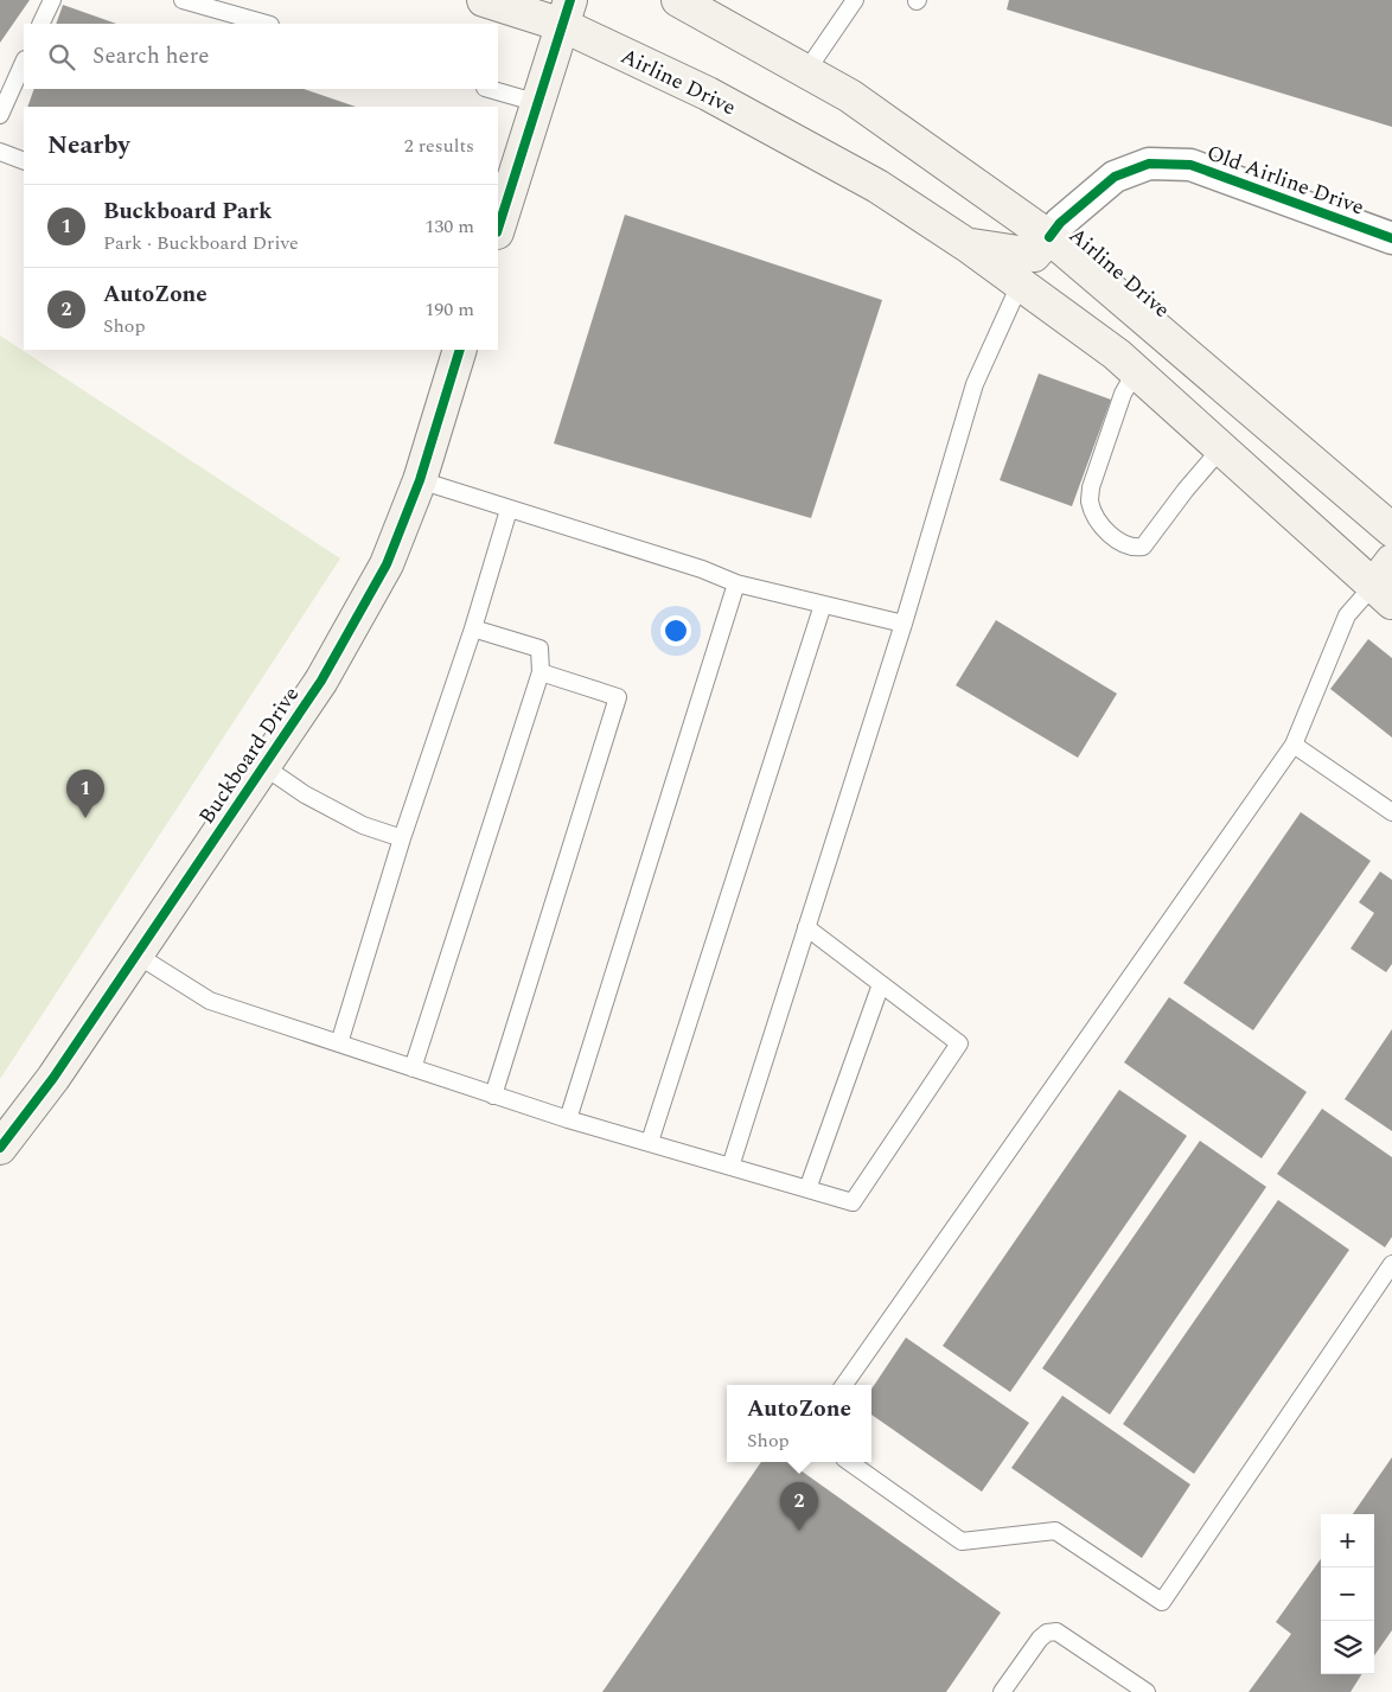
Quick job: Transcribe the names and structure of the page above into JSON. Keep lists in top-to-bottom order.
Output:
{
  "streets": {
    "main road": ["Airline Drive", "Buckboard Drive"],
    "street": ["Old Airline Drive"]
  },
  "crossings": [
    ["Airline Drive", "Old Airline Drive"]
  ],
  "page": {
    "search": "Search here",
    "heading": ["Nearby", "2 results"],
    "list": [
      {
        "mark": "1",
        "name": "Buckboard Park",
        "note": "Park · Buckboard Drive",
        "value": "130 m"
      },
      {
        "mark": "2",
        "name": "AutoZone",
        "note": "Shop",
        "value": "190 m"
      }
    ],
    "pins": ["1", "2"],
    "popup": ["AutoZone", "Shop"],
    "map_buttons": ["+", "−"]
  }
}
